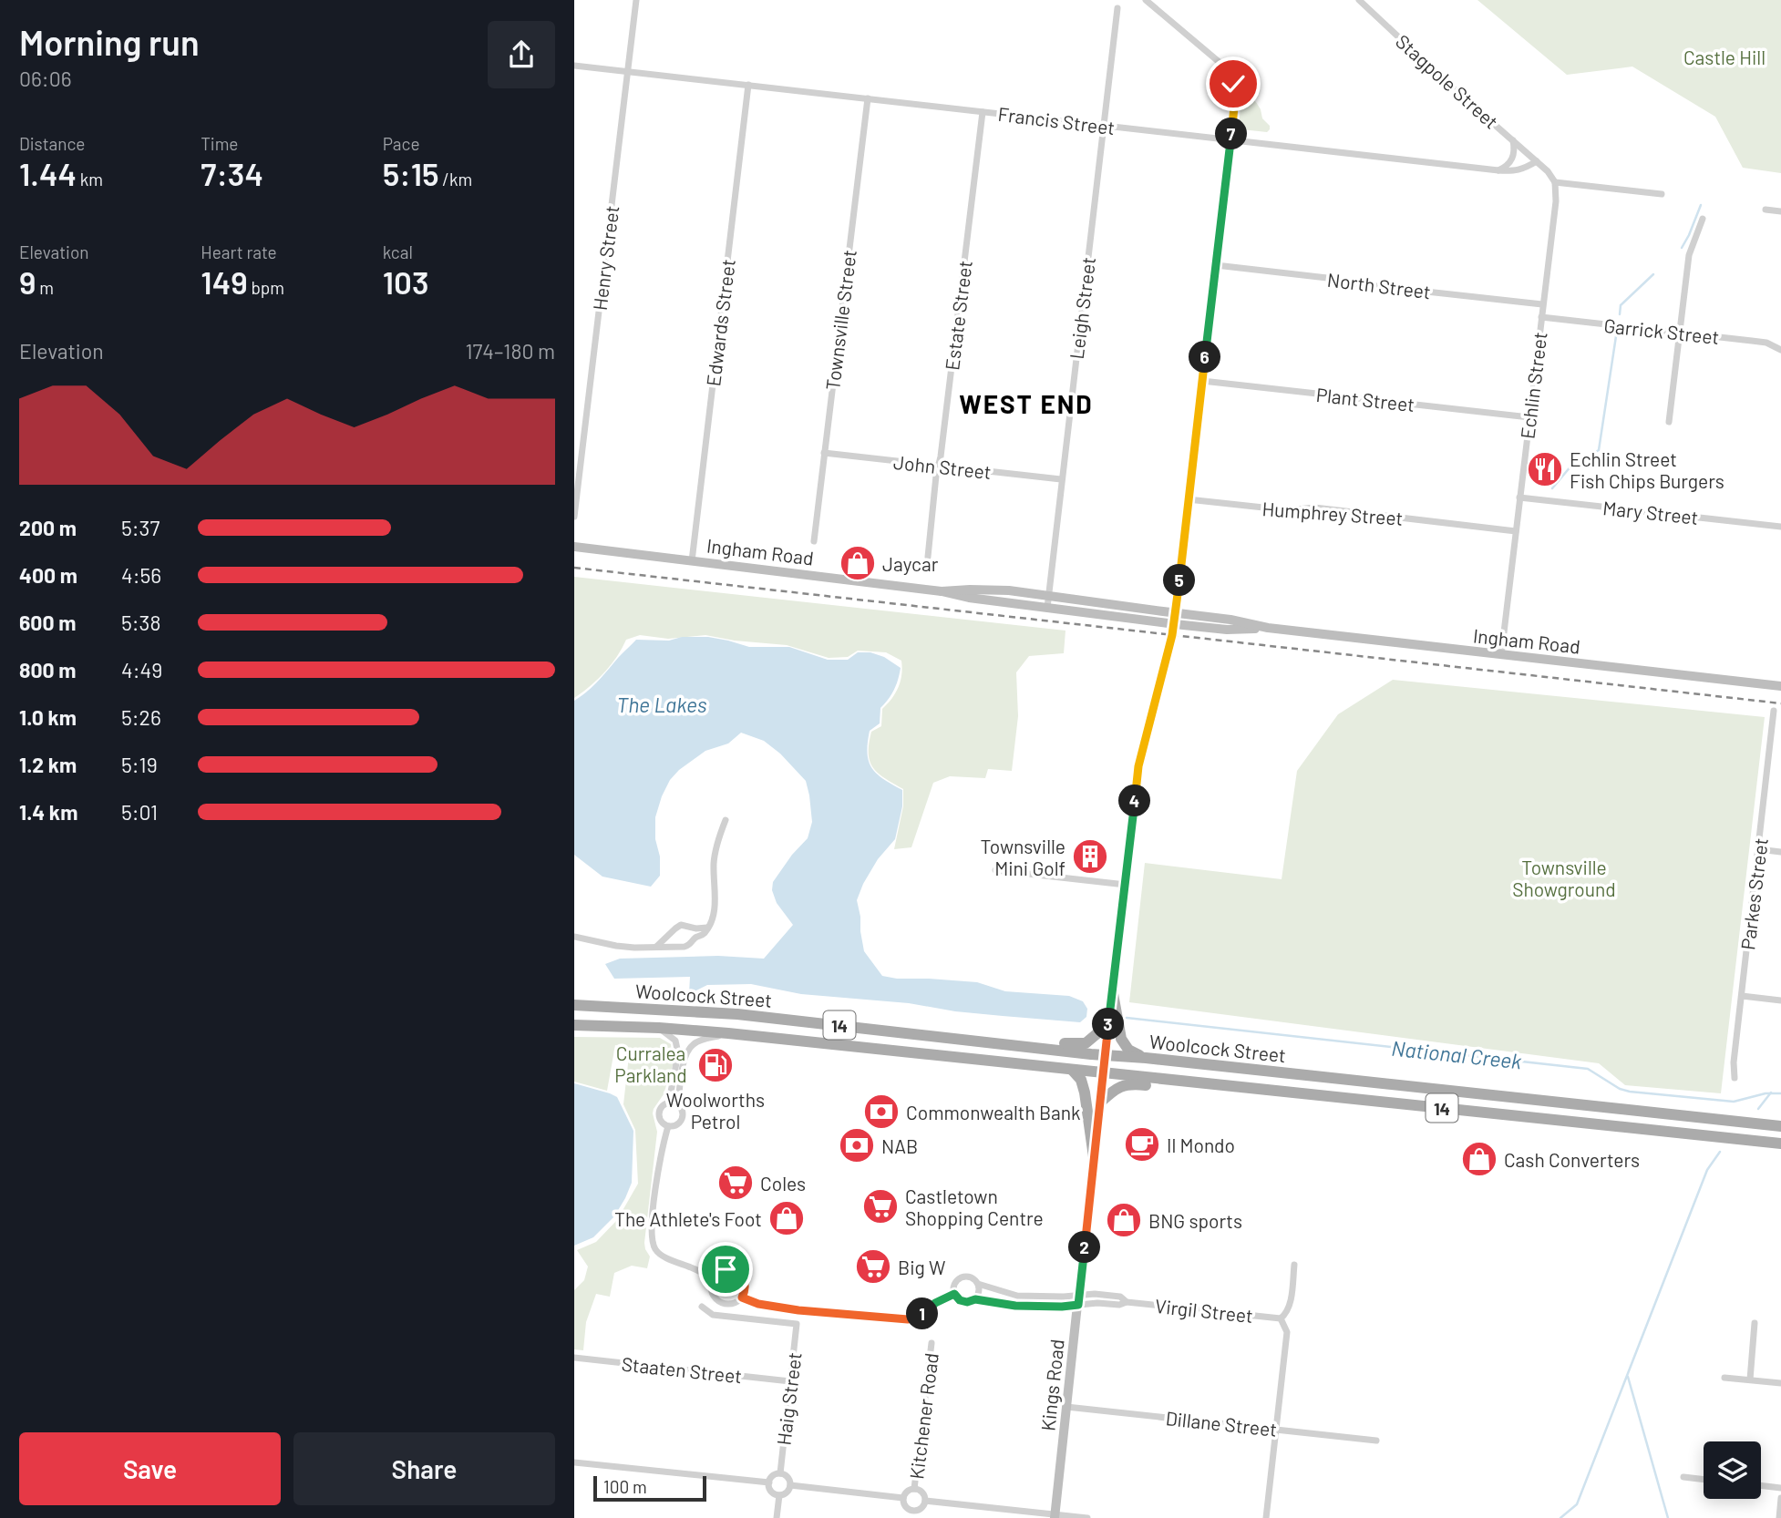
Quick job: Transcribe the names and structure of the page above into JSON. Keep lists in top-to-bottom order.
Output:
{
  "streets": {
    "main road": [
      "Ingham Road",
      "Woolcock Street",
      "14",
      "Kings Road"
    ],
    "street": [
      "Stagpole Street",
      "Francis Street",
      "Henry Street",
      "North Street",
      "Leigh Street",
      "Estate Street",
      "Townsville Street",
      "Edwards Street",
      "Garrick Street",
      "Echlin Street",
      "Plant Street",
      "John Street",
      "Mary Street",
      "Humphrey Street",
      "Parkes Street",
      "Virgil Street",
      "Staaten Street",
      "Haig Street",
      "Kitchener Road",
      "Dillane Street"
    ]
  },
  "crossings": [
    ["Stagpole Street", "Francis Street"],
    ["Francis Street", "Henry Street"],
    ["Francis Street", "Leigh Street"],
    ["Francis Street", "Estate Street"],
    ["Francis Street", "Townsville Street"],
    ["Francis Street", "Edwards Street"],
    ["North Street", "Echlin Street"],
    ["Leigh Street", "John Street"],
    ["Leigh Street", "Ingham Road"],
    ["Estate Street", "John Street"],
    ["Townsville Street", "John Street"],
    ["Edwards Street", "Ingham Road"],
    ["Garrick Street", "Echlin Street"],
    ["Echlin Street", "Plant Street"],
    ["Echlin Street", "Mary Street"],
    ["Echlin Street", "Humphrey Street"],
    ["Echlin Street", "Ingham Road"],
    ["Ingham Road", "Kings Road"],
    ["Woolcock Street", "Kings Road"],
    ["Virgil Street", "Kings Road"],
    ["Staaten Street", "Haig Street"],
    ["Kings Road", "Dillane Street"]
  ],
  "districts": ["WEST END"],
  "water": ["The Lakes", "National Creek"],
  "parks": ["Castle Hill", "Townsville Showground", "Curralea Parkland"],
  "places": {
    "restaurant": ["Echlin Street Fish Chips Burgers"],
    "shop": [
      "Jaycar",
      "Cash Converters",
      "The Athlete's Foot",
      "BNG sports"
    ],
    "building": ["Townsville Mini Golf"],
    "fuel station": ["Woolworths Petrol"],
    "bank": ["Commonwealth Bank", "NAB"],
    "cafe": ["Il Mondo"],
    "supermarket": ["Coles", "Castletown Shopping Centre", "Big W"]
  },
  "scale_bar": "100 m",
  "page": {
    "heading": ["Morning run", "06:06"],
    "stats": [
      ["Distance", "1.44 km"],
      ["Time", "7:34"],
      ["Pace", "5:15 /km"],
      ["Elevation", "9 m"],
      ["Heart rate", "149 bpm"],
      ["kcal", "103"]
    ],
    "pins": [
      "7",
      "6",
      "5",
      "4",
      "3",
      "2",
      "1"
    ],
    "chart": ["Elevation", "174–180 m"],
    "list": [
      {
        "name": "200 m",
        "note": "5:37"
      },
      {
        "name": "400 m",
        "note": "4:56"
      },
      {
        "name": "600 m",
        "note": "5:38"
      },
      {
        "name": "800 m",
        "note": "4:49"
      },
      {
        "name": "1.0 km",
        "note": "5:26"
      },
      {
        "name": "1.2 km",
        "note": "5:19"
      },
      {
        "name": "1.4 km",
        "note": "5:01"
      }
    ],
    "buttons": ["Save", "Share"],
    "scale": "100 m"
  }
}
